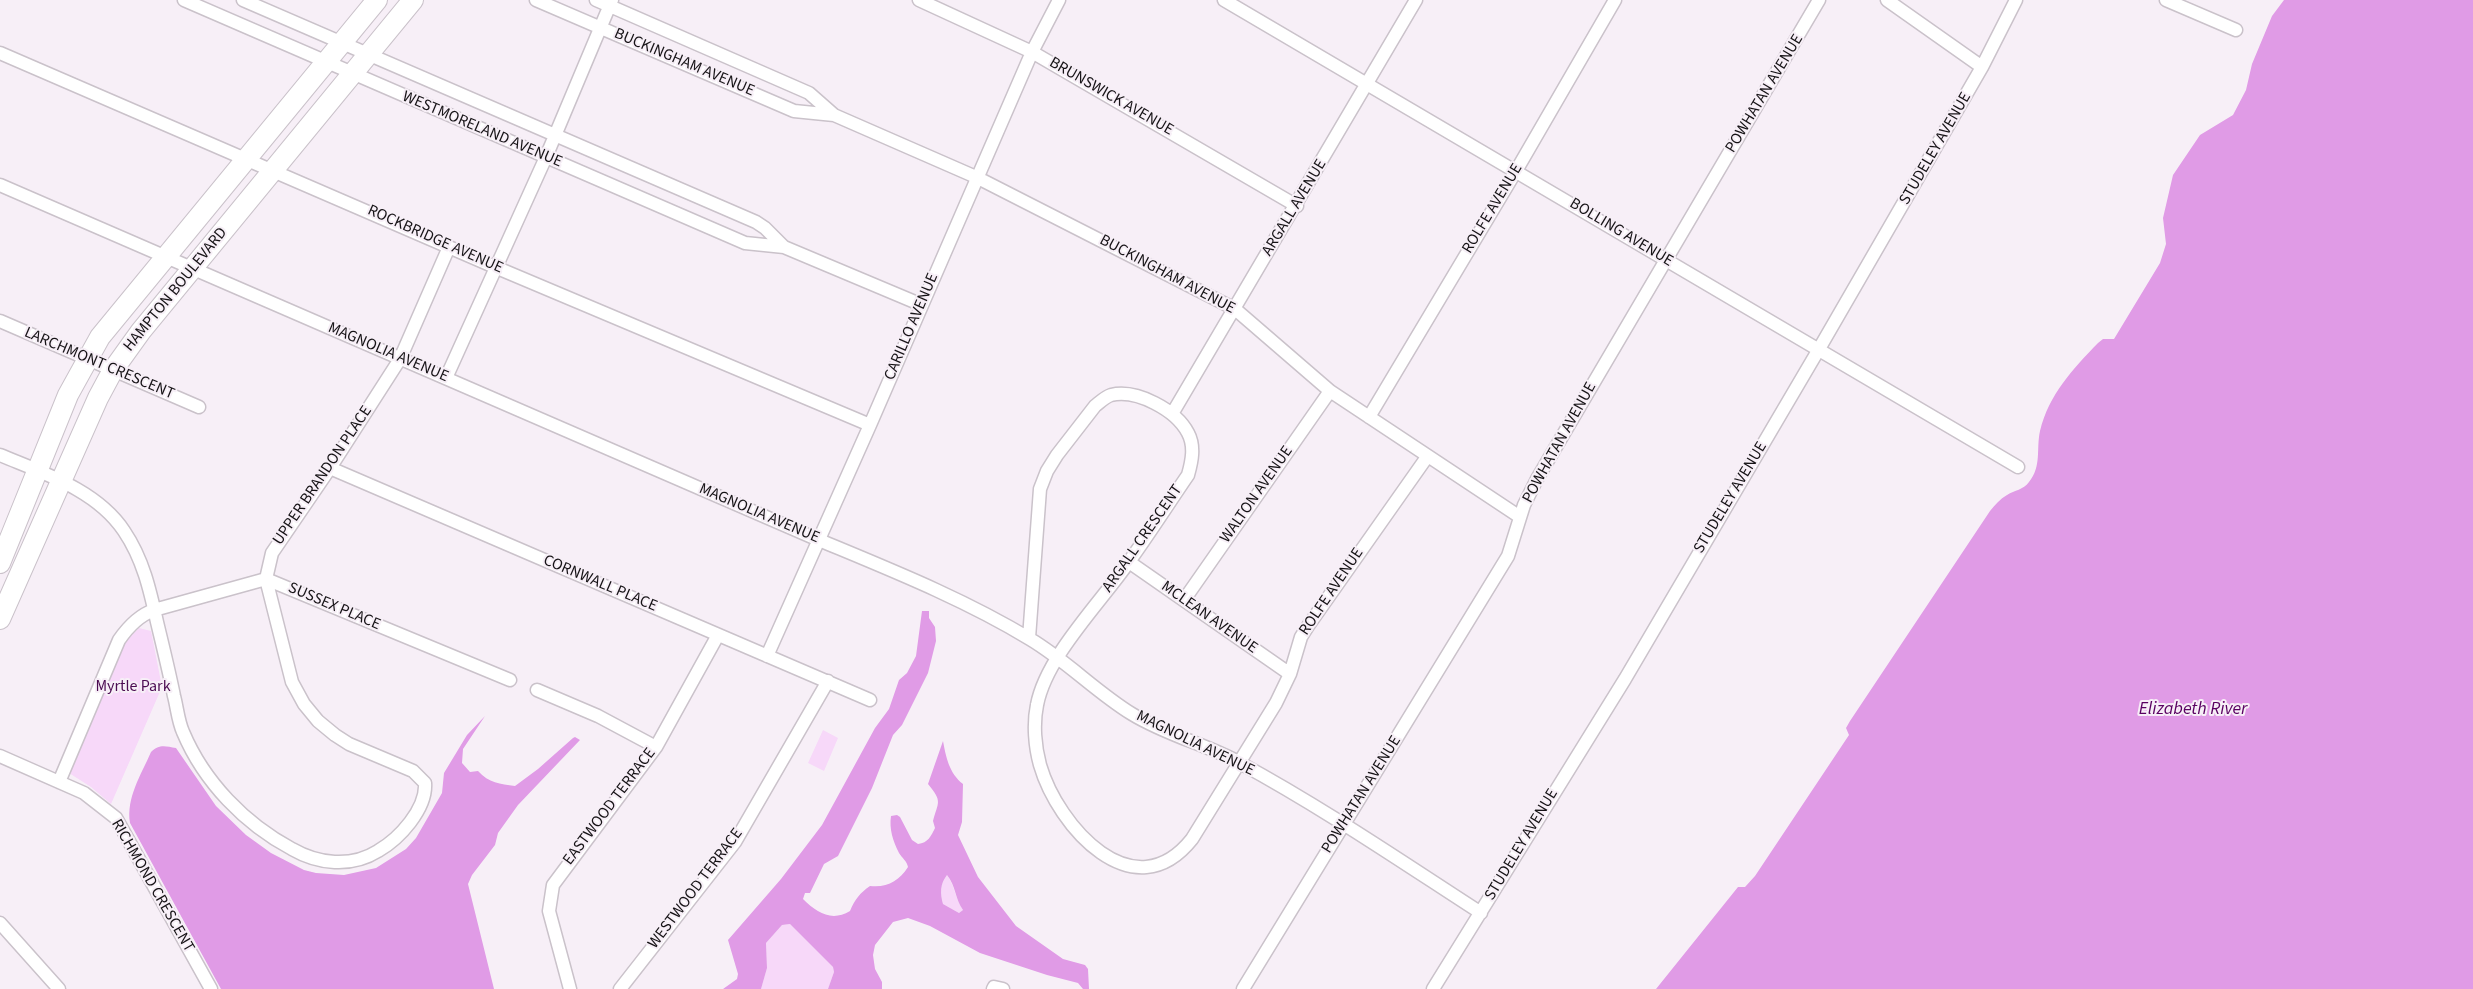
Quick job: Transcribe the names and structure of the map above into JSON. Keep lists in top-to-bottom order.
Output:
{
  "streets": {
    "main road": ["HAMPTON BOULEVARD"],
    "street": [
      "BUCKINGHAM AVENUE",
      "POWHATAN AVENUE",
      "BRUNSWICK AVENUE",
      "WESTMORELAND AVENUE",
      "STUDELEY AVENUE",
      "ARGALL AVENUE",
      "ROLFE AVENUE",
      "BOLLING AVENUE",
      "ROCKBRIDGE AVENUE",
      "CARILLO AVENUE",
      "MAGNOLIA AVENUE",
      "LARCHMONT CRESCENT",
      "UPPER BRANDON PLACE",
      "WALTON AVENUE",
      "ARGALL CRESCENT",
      "CORNWALL PLACE",
      "SUSSEX PLACE",
      "MCLEAN AVENUE",
      "EASTWOOD TERRACE",
      "RICHMOND CRESCENT",
      "WESTWOOD TERRACE"
    ]
  },
  "crossings": [
    ["BUCKINGHAM AVENUE", "POWHATAN AVENUE"],
    ["BUCKINGHAM AVENUE", "ARGALL AVENUE"],
    ["BUCKINGHAM AVENUE", "ROLFE AVENUE"],
    ["BUCKINGHAM AVENUE", "CARILLO AVENUE"],
    ["BUCKINGHAM AVENUE", "WALTON AVENUE"],
    ["POWHATAN AVENUE", "BOLLING AVENUE"],
    ["POWHATAN AVENUE", "MAGNOLIA AVENUE"],
    ["BRUNSWICK AVENUE", "ARGALL AVENUE"],
    ["BRUNSWICK AVENUE", "CARILLO AVENUE"],
    ["WESTMORELAND AVENUE", "HAMPTON BOULEVARD"],
    ["WESTMORELAND AVENUE", "CARILLO AVENUE"],
    ["STUDELEY AVENUE", "BOLLING AVENUE"],
    ["STUDELEY AVENUE", "MAGNOLIA AVENUE"],
    ["ARGALL AVENUE", "BOLLING AVENUE"],
    ["ARGALL AVENUE", "ARGALL CRESCENT"],
    ["ROLFE AVENUE", "BOLLING AVENUE"],
    ["ROLFE AVENUE", "MAGNOLIA AVENUE"],
    ["ROLFE AVENUE", "ARGALL CRESCENT"],
    ["ROLFE AVENUE", "MCLEAN AVENUE"],
    ["ROCKBRIDGE AVENUE", "HAMPTON BOULEVARD"],
    ["ROCKBRIDGE AVENUE", "CARILLO AVENUE"],
    ["ROCKBRIDGE AVENUE", "UPPER BRANDON PLACE"],
    ["HAMPTON BOULEVARD", "MAGNOLIA AVENUE"],
    ["HAMPTON BOULEVARD", "LARCHMONT CRESCENT"],
    ["CARILLO AVENUE", "MAGNOLIA AVENUE"],
    ["CARILLO AVENUE", "CORNWALL PLACE"],
    ["MAGNOLIA AVENUE", "UPPER BRANDON PLACE"],
    ["MAGNOLIA AVENUE", "ARGALL CRESCENT"],
    ["UPPER BRANDON PLACE", "CORNWALL PLACE"],
    ["UPPER BRANDON PLACE", "SUSSEX PLACE"],
    ["WALTON AVENUE", "MCLEAN AVENUE"],
    ["ARGALL CRESCENT", "MCLEAN AVENUE"],
    ["CORNWALL PLACE", "EASTWOOD TERRACE"],
    ["CORNWALL PLACE", "WESTWOOD TERRACE"]
  ],
  "water": ["Elizabeth River"],
  "parks": ["Myrtle Park"]
}
